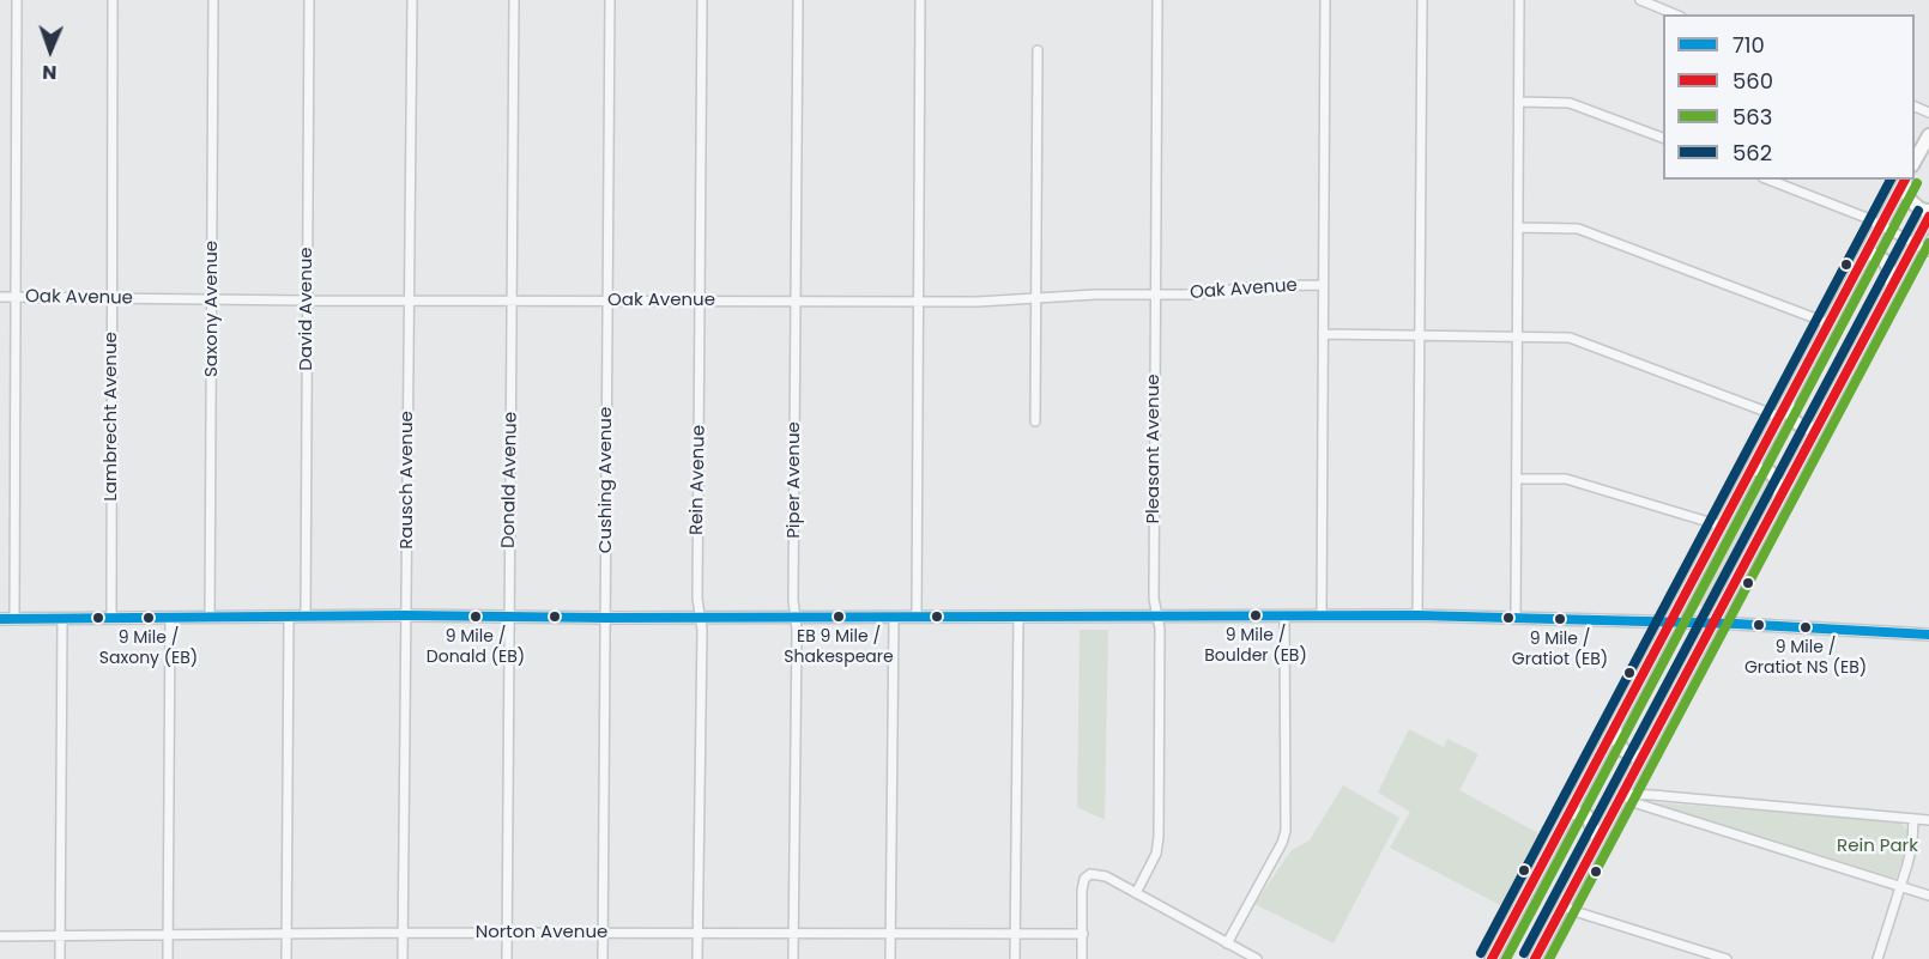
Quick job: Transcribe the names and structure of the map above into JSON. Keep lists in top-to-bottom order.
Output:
{
  "streets": {
    "street": [
      "Oak Avenue",
      "Saxony Avenue",
      "David Avenue",
      "Lambrecht Avenue",
      "Pleasant Avenue",
      "Rausch Avenue",
      "Donald Avenue",
      "Cushing Avenue",
      "Rein Avenue",
      "Piper Avenue",
      "Norton Avenue"
    ]
  },
  "crossings": [
    ["Oak Avenue", "Saxony Avenue"],
    ["Oak Avenue", "David Avenue"],
    ["Oak Avenue", "Lambrecht Avenue"],
    ["Oak Avenue", "Pleasant Avenue"],
    ["Oak Avenue", "Rausch Avenue"],
    ["Oak Avenue", "Donald Avenue"],
    ["Oak Avenue", "Cushing Avenue"],
    ["Oak Avenue", "Rein Avenue"],
    ["Oak Avenue", "Piper Avenue"],
    ["Rausch Avenue", "Norton Avenue"],
    ["Donald Avenue", "Norton Avenue"],
    ["Cushing Avenue", "Norton Avenue"],
    ["Rein Avenue", "Norton Avenue"],
    ["Piper Avenue", "Norton Avenue"]
  ],
  "parks": ["Rein Park"],
  "places": [
    "9 Mile / Boulder (EB)",
    "9 Mile / Donald (EB)",
    "EB 9 Mile / Shakespeare",
    "9 Mile / Saxony (EB)",
    "9 Mile / Gratiot (EB)",
    "9 Mile / Gratiot NS (EB)"
  ],
  "lines": [
    "transit line 560",
    "transit line 562",
    "transit line 563",
    "transit line 710"
  ],
  "legend": [
    "710",
    "560",
    "563",
    "562"
  ],
  "north": "bottom"
}
